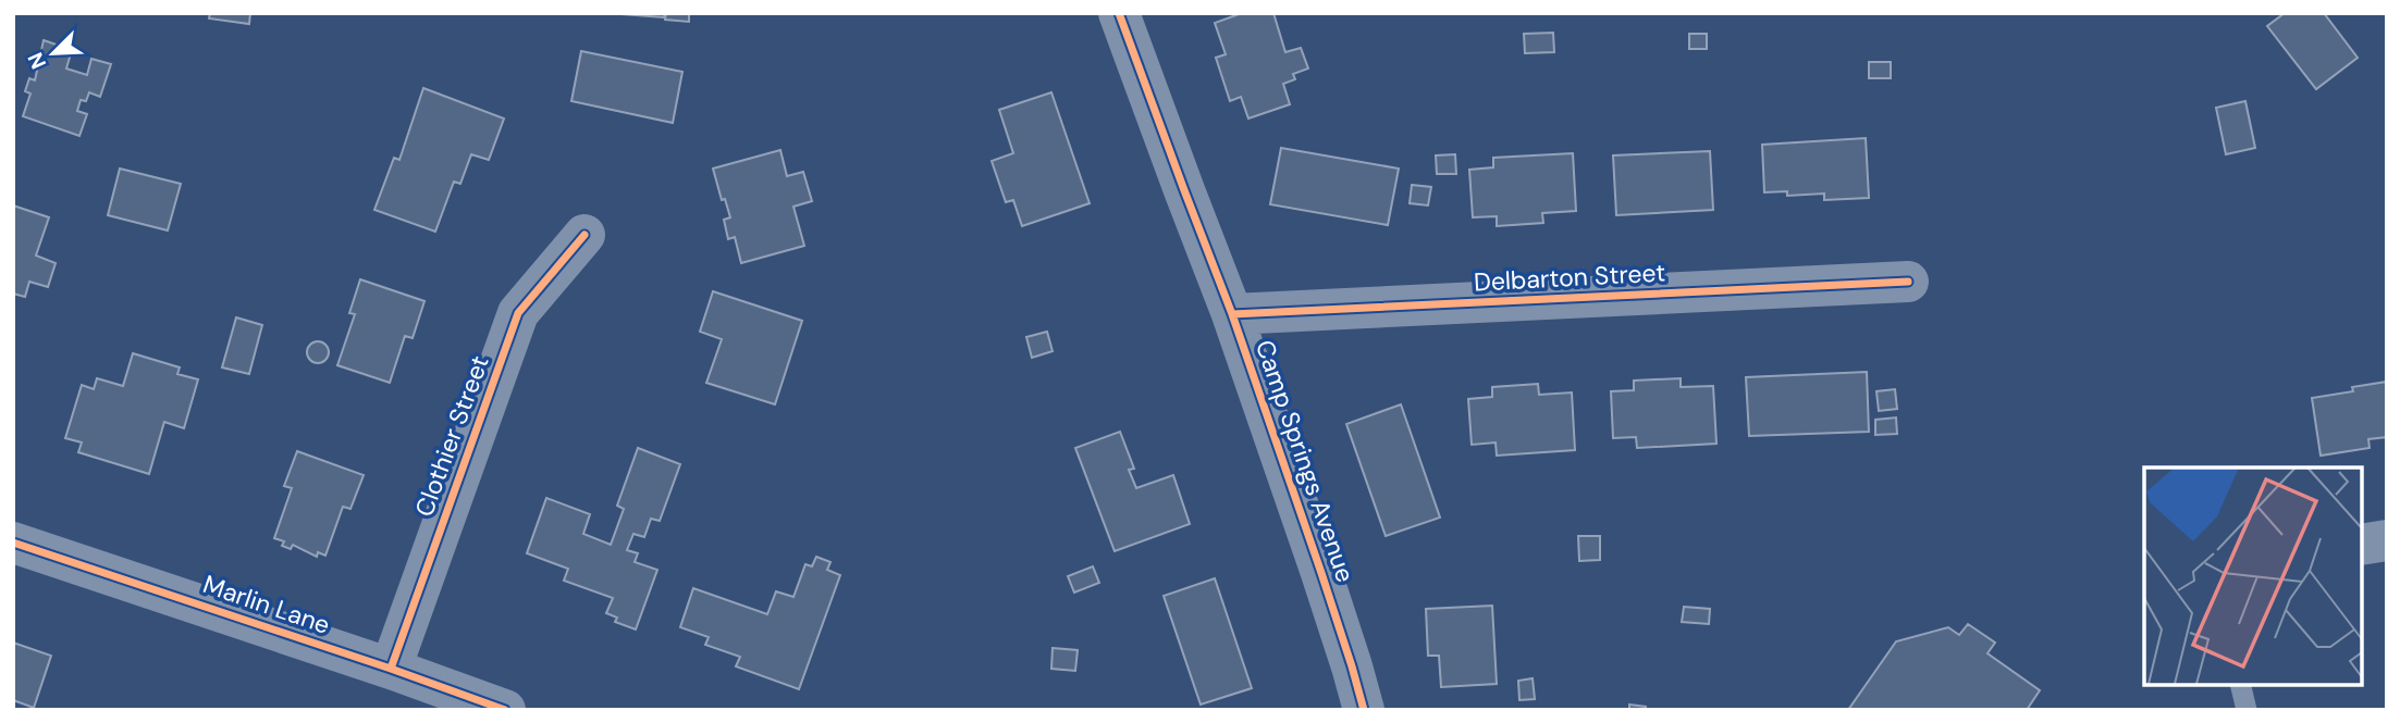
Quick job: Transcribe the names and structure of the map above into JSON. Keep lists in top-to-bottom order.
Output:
{
  "streets": {
    "street": [
      "Delbarton Street",
      "Clothier Street",
      "Camp Springs Avenue",
      "Marlin Lane"
    ]
  },
  "crossings": [
    ["Delbarton Street", "Camp Springs Avenue"],
    ["Clothier Street", "Marlin Lane"]
  ],
  "north": "bottom left"
}
